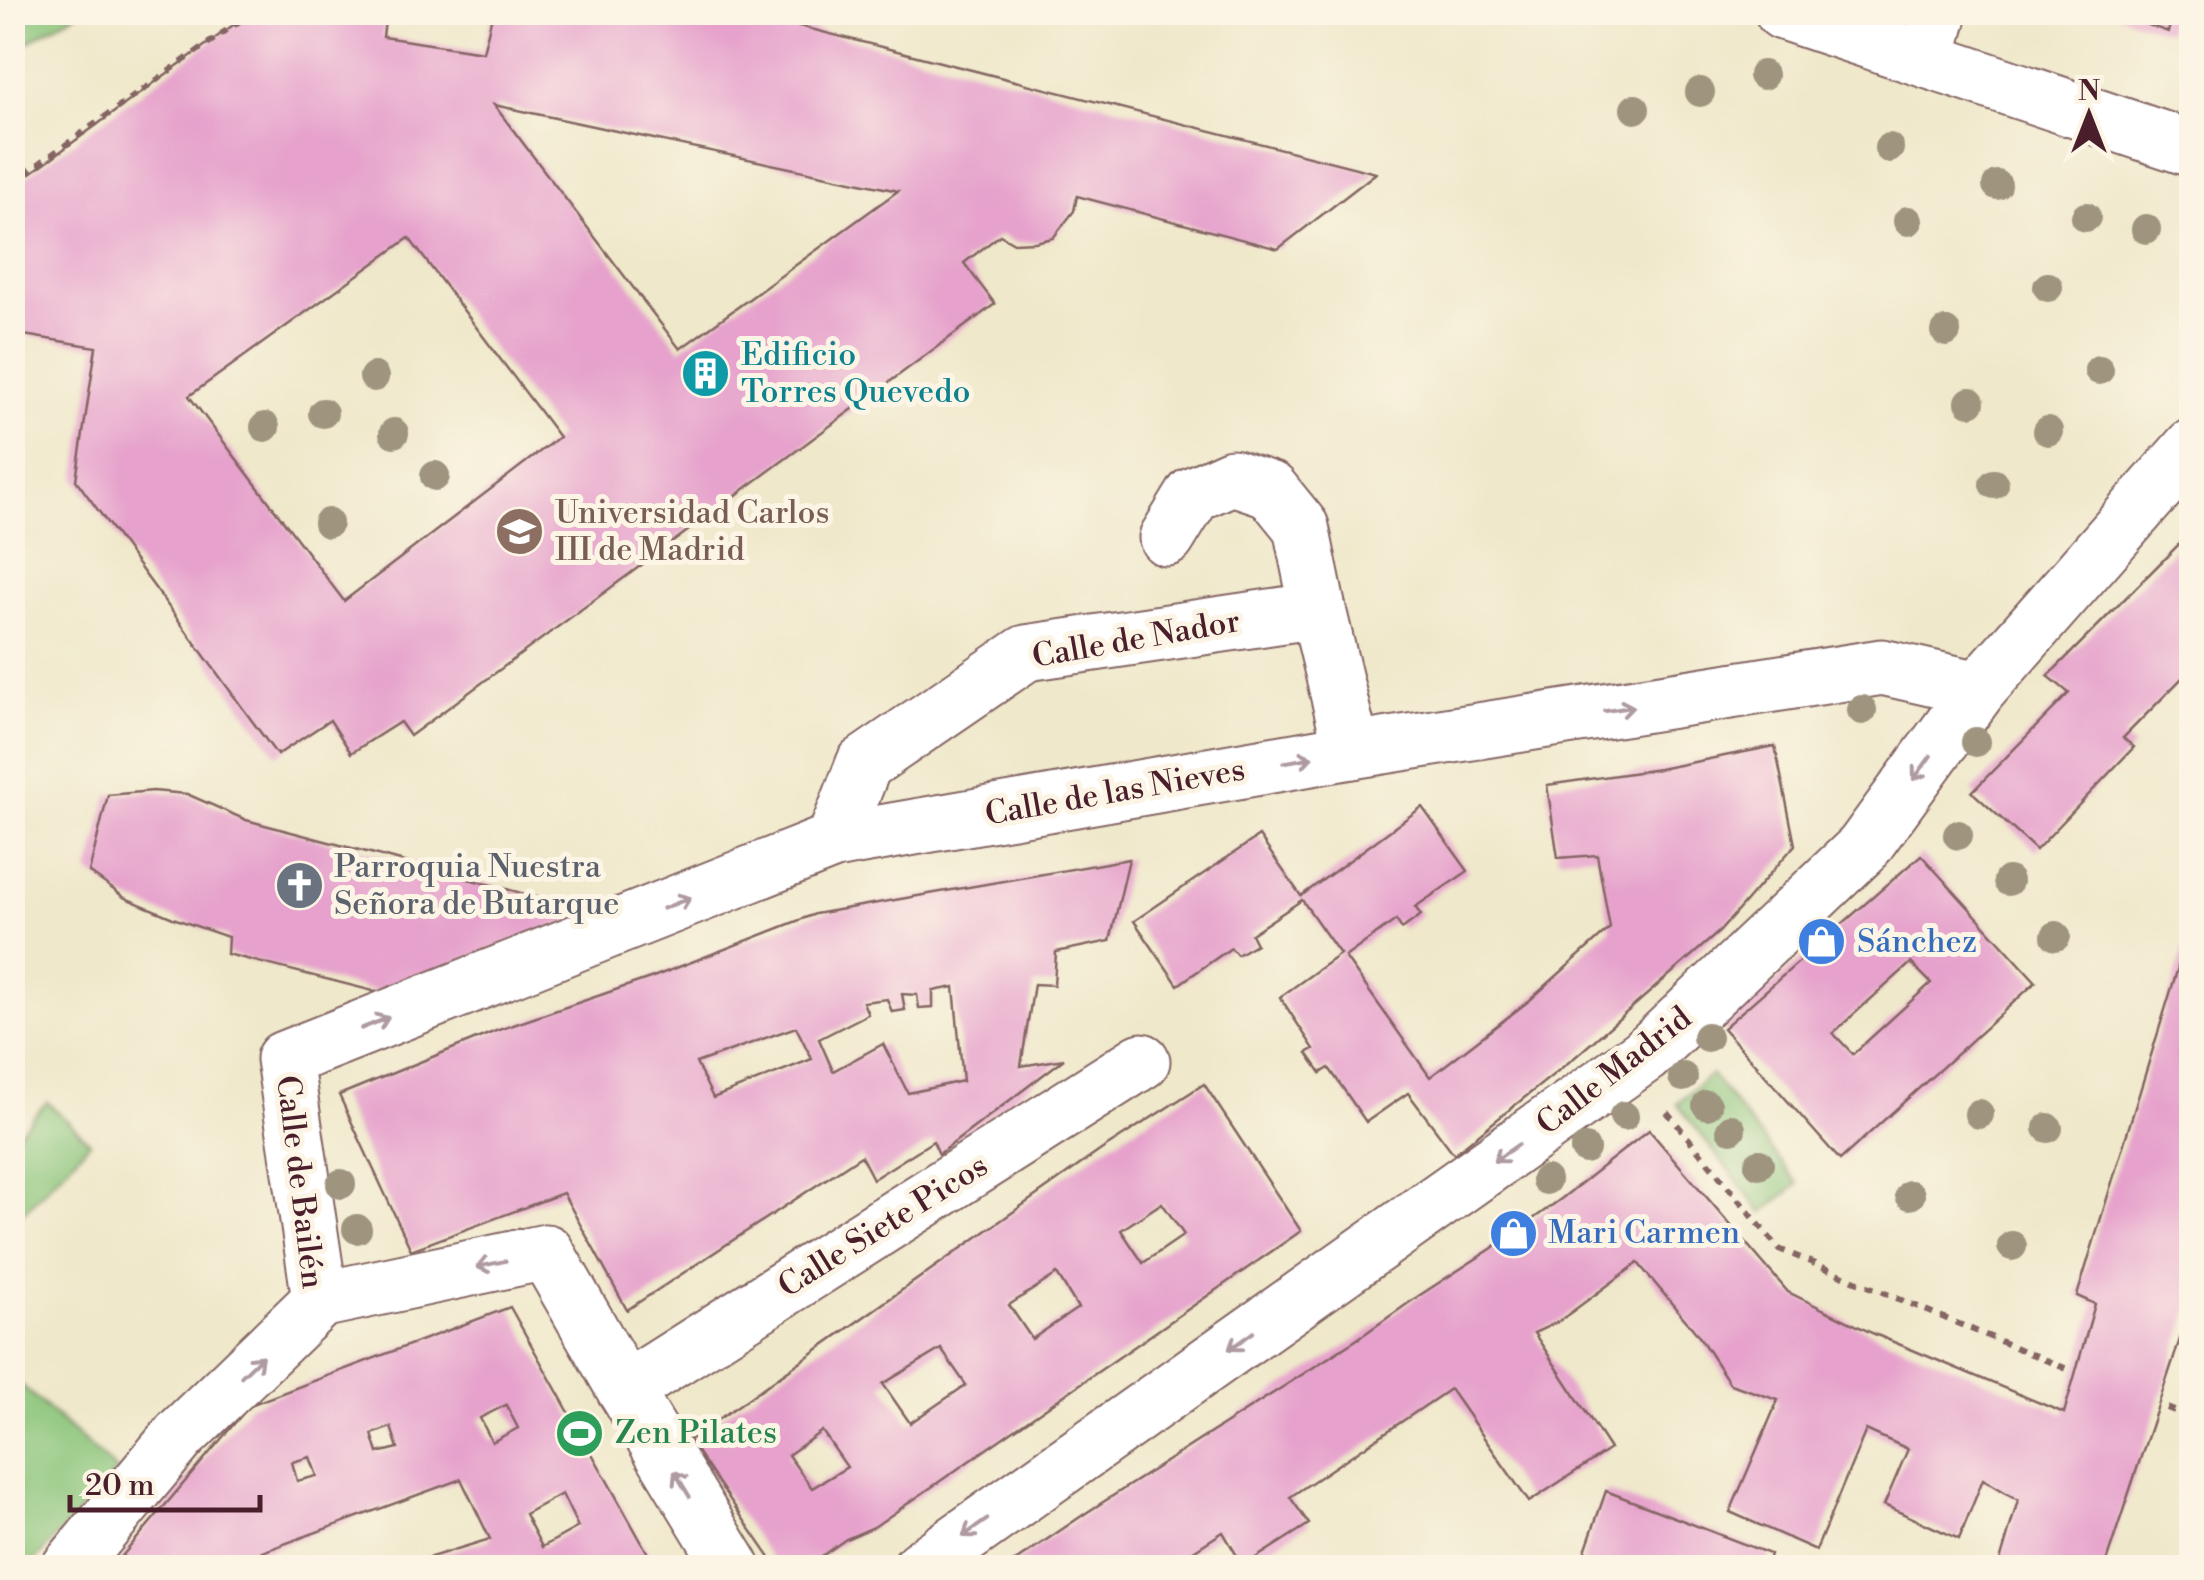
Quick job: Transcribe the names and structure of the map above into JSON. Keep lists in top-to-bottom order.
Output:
{
  "streets": {
    "street": [
      "Calle de Nador",
      "Calle de las Nieves",
      "Calle Madrid",
      "Calle de Bailén",
      "Calle Siete Picos"
    ]
  },
  "crossings": [
    ["Calle de Nador", "Calle de las Nieves"],
    ["Calle de las Nieves", "Calle Madrid"],
    ["Calle de las Nieves", "Calle de Bailén"]
  ],
  "one_way": ["Calle de las Nieves", "Calle Madrid"],
  "places": {
    "building": ["Edificio Torres Quevedo"],
    "school or university": ["Universidad Carlos III de Madrid"],
    "church": ["Parroquia Nuestra Señora de Butarque"],
    "shop": ["Sánchez", "Mari Carmen"],
    "sports": ["Zen Pilates"]
  },
  "scale_bar": "20 m",
  "north": "top"
}
